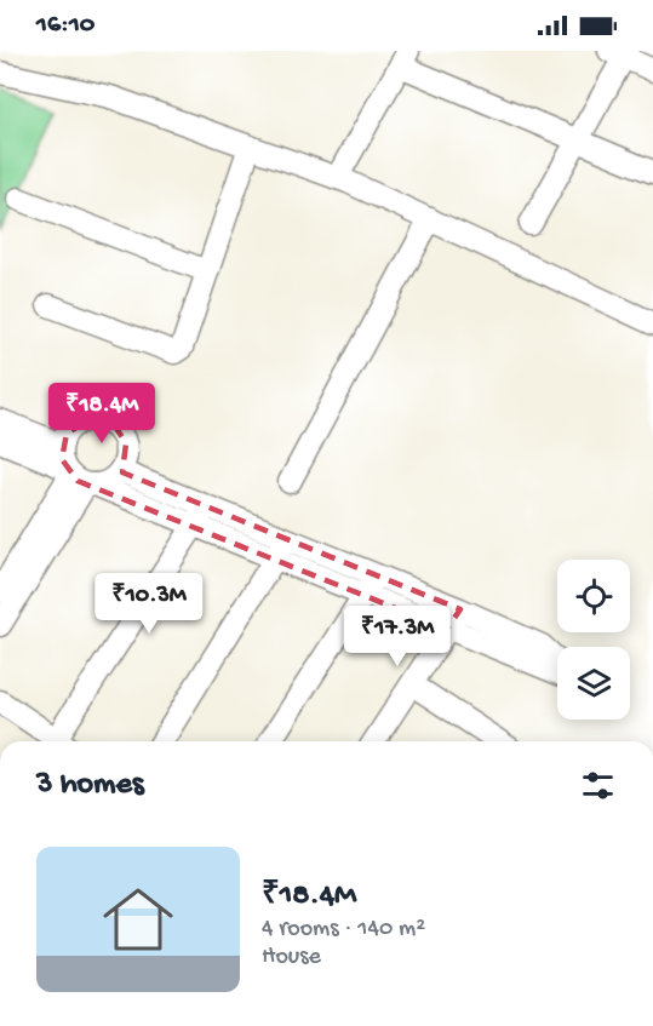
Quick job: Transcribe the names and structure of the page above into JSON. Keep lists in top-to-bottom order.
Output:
{
  "page": {
    "status": "16:10",
    "price": ["₹18.4M", "₹10.3M", "₹17.3M"],
    "heading": "3 homes",
    "list": [
      {
        "name": "₹18.4M",
        "note": "4 rooms · 140 m² · House"
      }
    ]
  }
}
